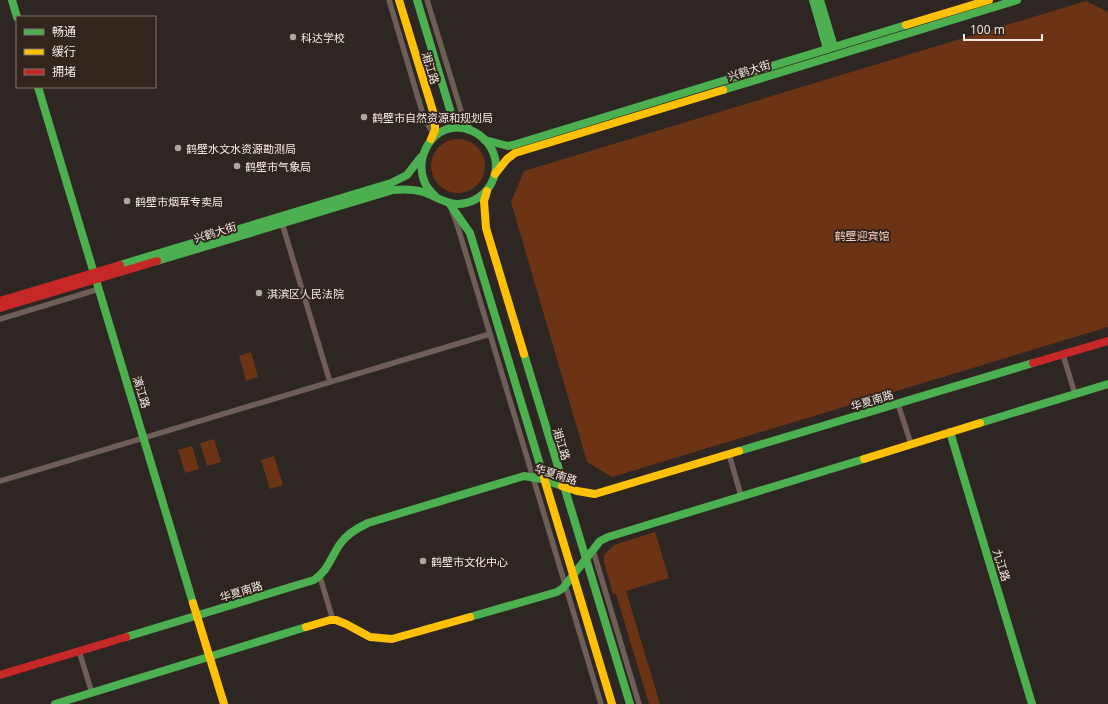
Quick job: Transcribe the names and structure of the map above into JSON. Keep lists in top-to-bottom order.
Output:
{
  "streets": {
    "main road": [
      "湘江路",
      "兴鹤大街",
      "漓江路",
      "华夏南路",
      "九江路"
    ]
  },
  "crossings": [
    ["湘江路", "兴鹤大街"],
    ["湘江路", "华夏南路"],
    ["兴鹤大街", "漓江路"],
    ["漓江路", "华夏南路"]
  ],
  "parks": ["鹤壁迎宾馆"],
  "places": [
    "科达学校",
    "鹤壁市自然资源和规划局",
    "鹤壁水文水资源勘测局",
    "鹤壁市气象局",
    "鹤壁市烟草专卖局",
    "淇滨区人民法院",
    "鹤壁市文化中心"
  ],
  "legend": ["畅通", "缓行", "拥堵"],
  "scale_bar": "100 m"
}
